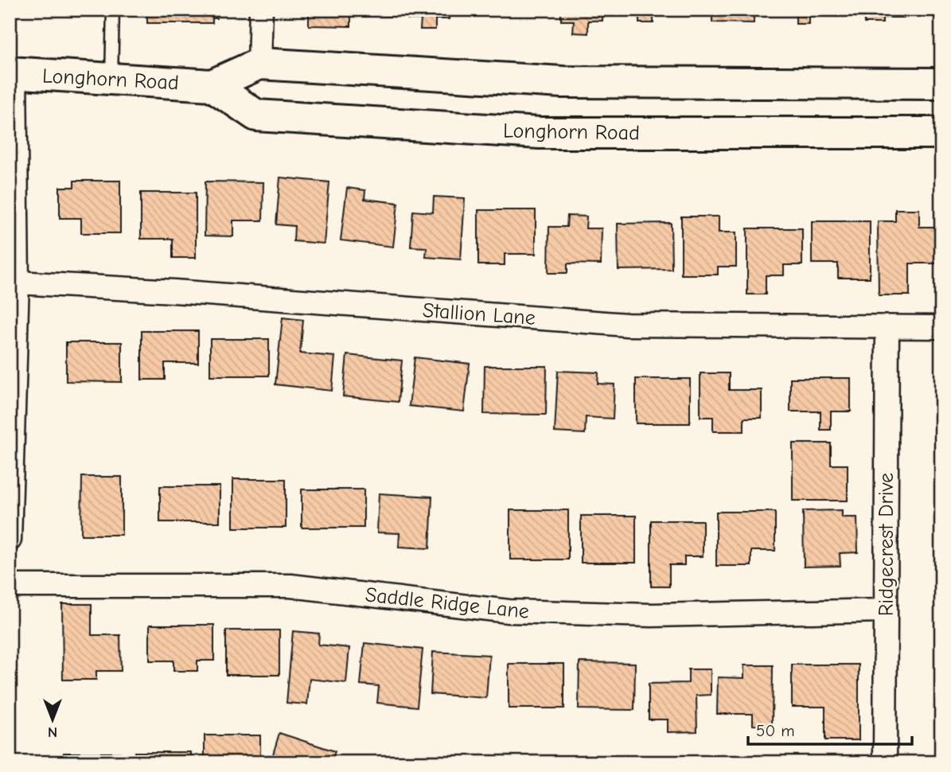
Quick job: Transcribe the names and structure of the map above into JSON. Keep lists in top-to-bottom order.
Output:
{
  "streets": {
    "main road": ["Longhorn Road"],
    "street": ["Stallion Lane", "Ridgecrest Drive", "Saddle Ridge Lane"]
  },
  "crossings": [
    ["Stallion Lane", "Ridgecrest Drive"],
    ["Ridgecrest Drive", "Saddle Ridge Lane"]
  ],
  "scale_bar": "50 m",
  "north": "bottom"
}
